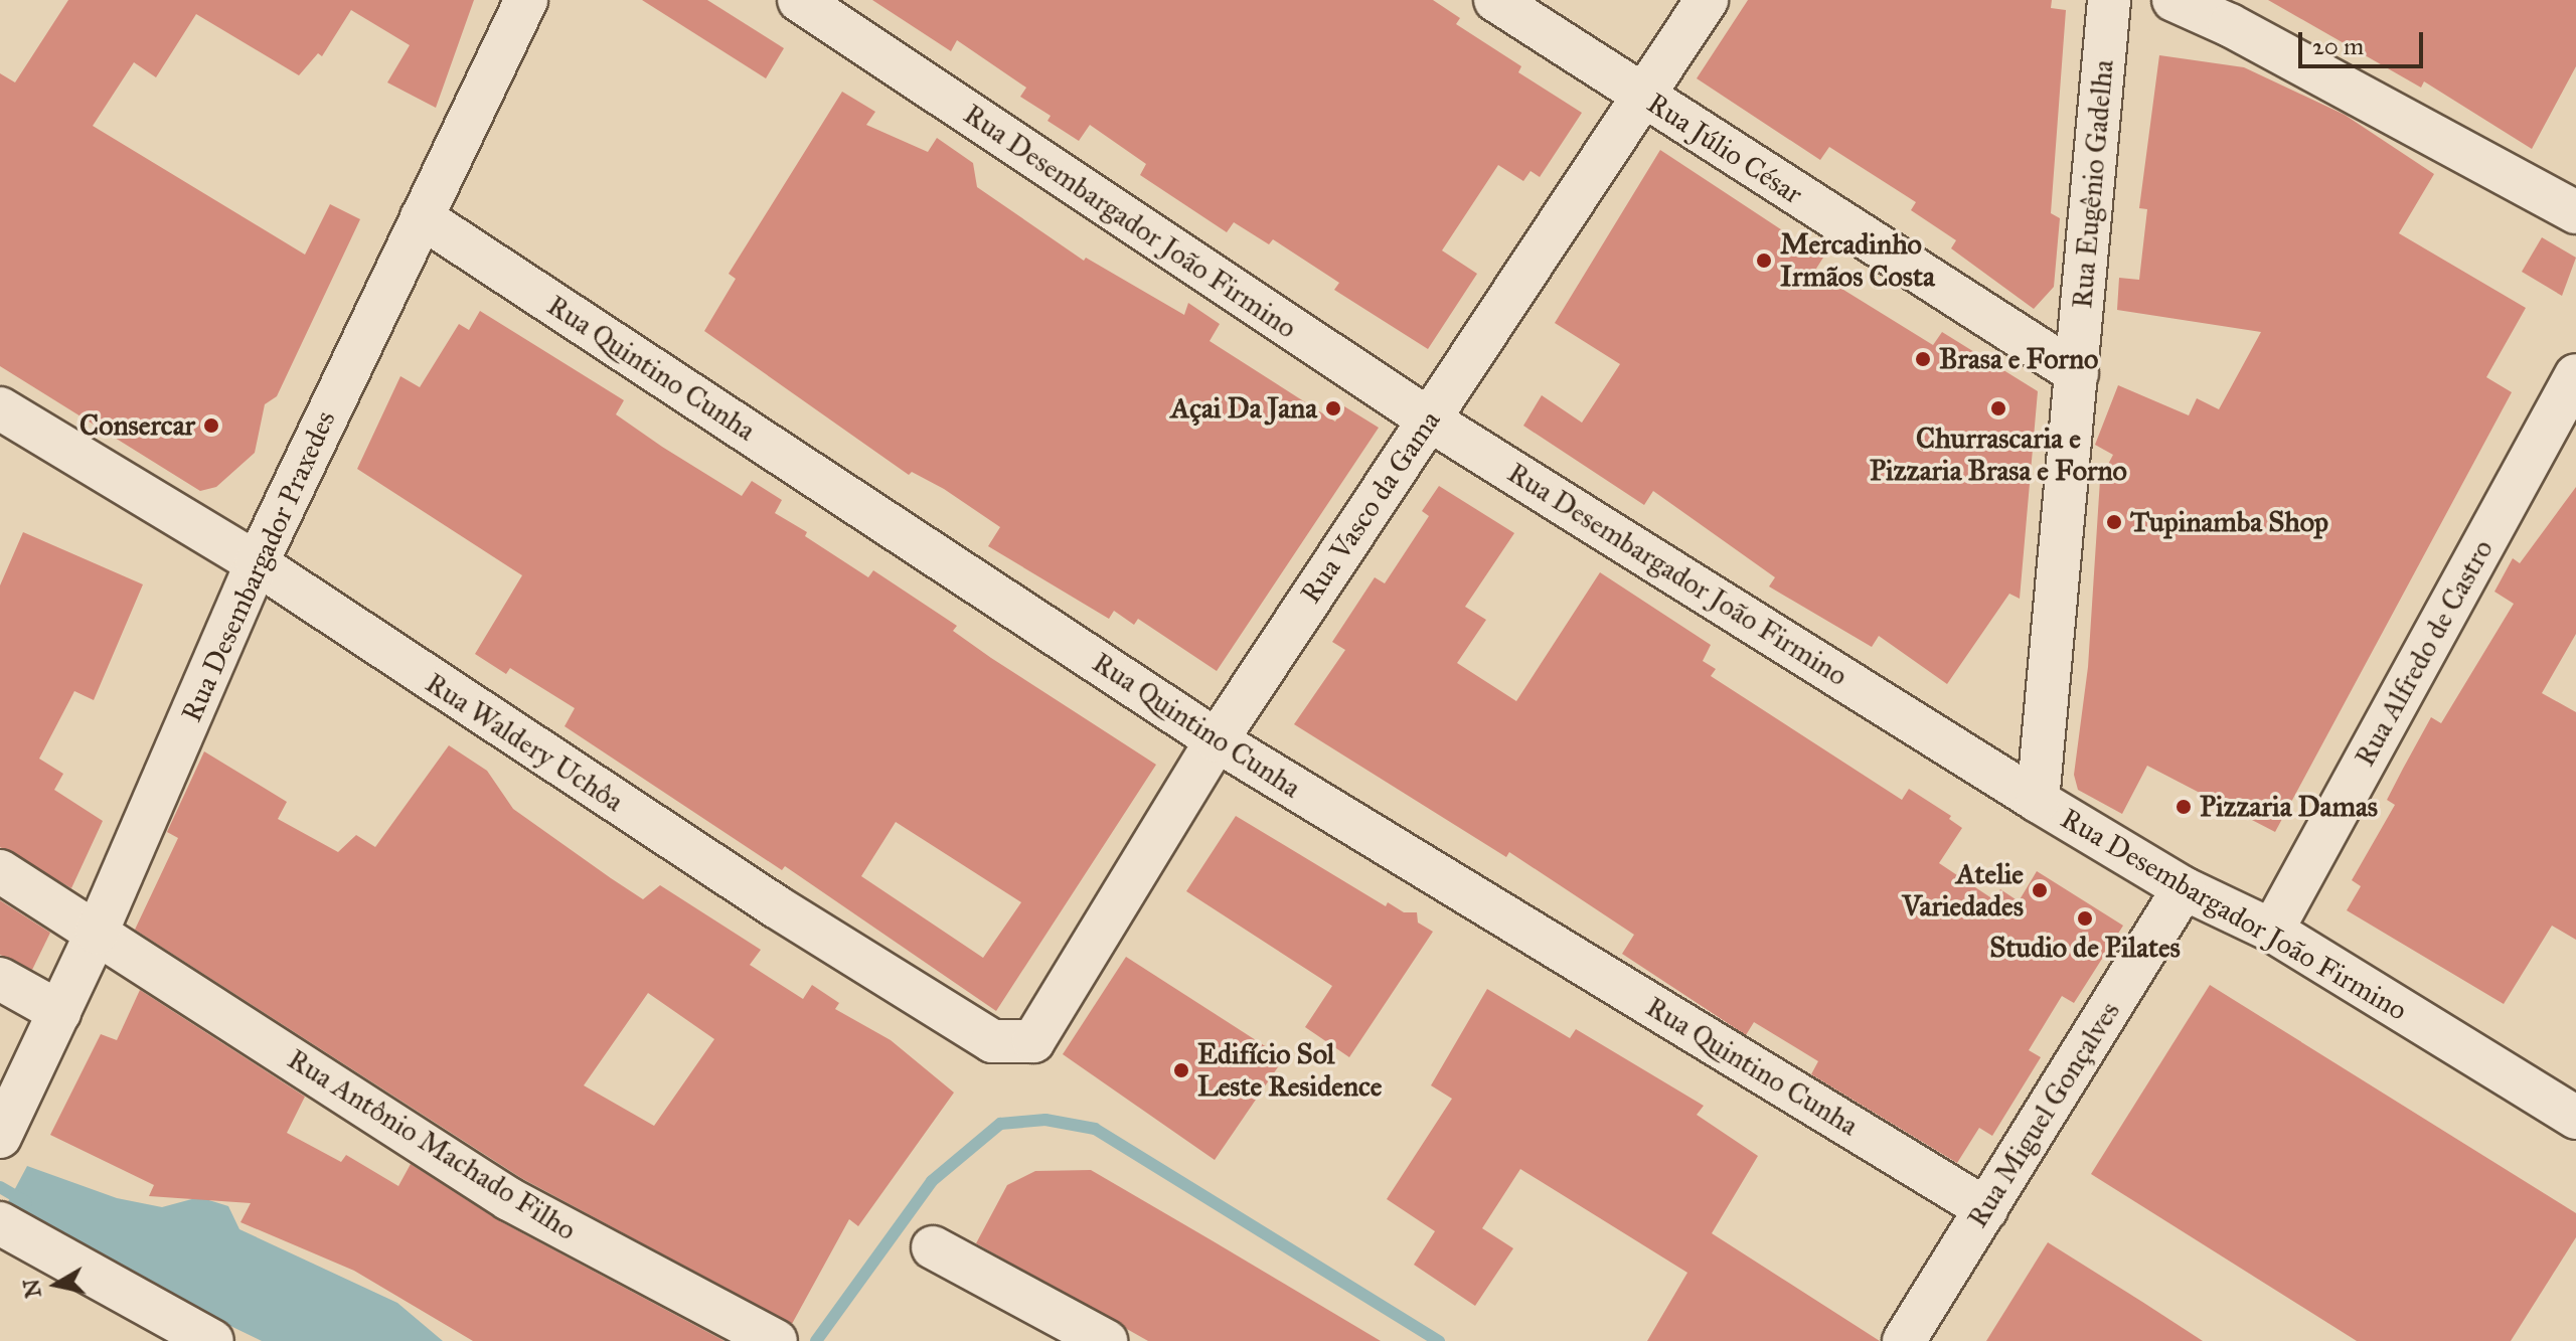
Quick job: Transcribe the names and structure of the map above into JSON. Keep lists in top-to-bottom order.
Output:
{
  "streets": {
    "street": [
      "Rua Júlio César",
      "Rua Eugênio Gadelha",
      "Rua Desembargador João Firmino",
      "Rua Quintino Cunha",
      "Rua Vasco da Gama",
      "Rua Desembargador Praxedes",
      "Rua Alfredo de Castro",
      "Rua Waldery Uchôa",
      "Rua Miguel Gonçalves",
      "Rua Antônio Machado Filho"
    ]
  },
  "crossings": [
    ["Rua Júlio César", "Rua Eugênio Gadelha"],
    ["Rua Júlio César", "Rua Vasco da Gama"],
    ["Rua Eugênio Gadelha", "Rua Desembargador João Firmino"],
    ["Rua Desembargador João Firmino", "Rua Vasco da Gama"],
    ["Rua Desembargador João Firmino", "Rua Alfredo de Castro"],
    ["Rua Desembargador João Firmino", "Rua Miguel Gonçalves"],
    ["Rua Quintino Cunha", "Rua Vasco da Gama"],
    ["Rua Quintino Cunha", "Rua Desembargador Praxedes"],
    ["Rua Quintino Cunha", "Rua Miguel Gonçalves"],
    ["Rua Vasco da Gama", "Rua Waldery Uchôa"],
    ["Rua Desembargador Praxedes", "Rua Waldery Uchôa"],
    ["Rua Desembargador Praxedes", "Rua Antônio Machado Filho"]
  ],
  "places": [
    "Mercadinho Irmãos Costa",
    "Brasa e Forno",
    "Açai Da Jana",
    "Churrascaria e Pizzaria Brasa e Forno",
    "Consercar",
    "Tupinamba Shop",
    "Pizzaria Damas",
    "Atelie Variedades",
    "Studio de Pilates",
    "Edifício Sol Leste Residence"
  ],
  "scale_bar": "20 m",
  "north": "left"
}
